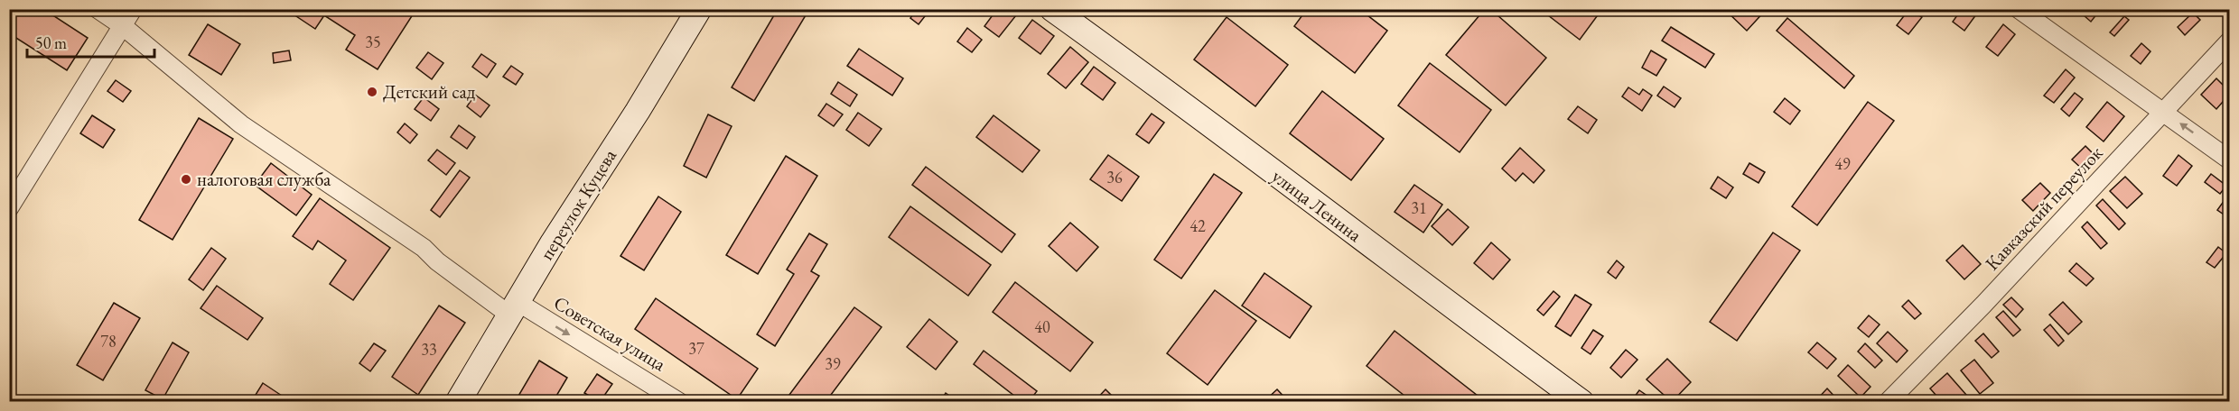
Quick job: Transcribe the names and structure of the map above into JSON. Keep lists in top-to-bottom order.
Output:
{
  "streets": {
    "street": [
      "переулок Куцева",
      "улица Ленина",
      "Кавказский переулок",
      "Советская улица"
    ]
  },
  "crossings": [
    ["переулок Куцева", "Советская улица"]
  ],
  "places": ["Детский сад", "налоговая служба"],
  "house_numbers": [
    "35",
    "49",
    "36",
    "31",
    "42",
    "40",
    "78",
    "37",
    "33",
    "39"
  ],
  "scale_bar": "50 m"
}
